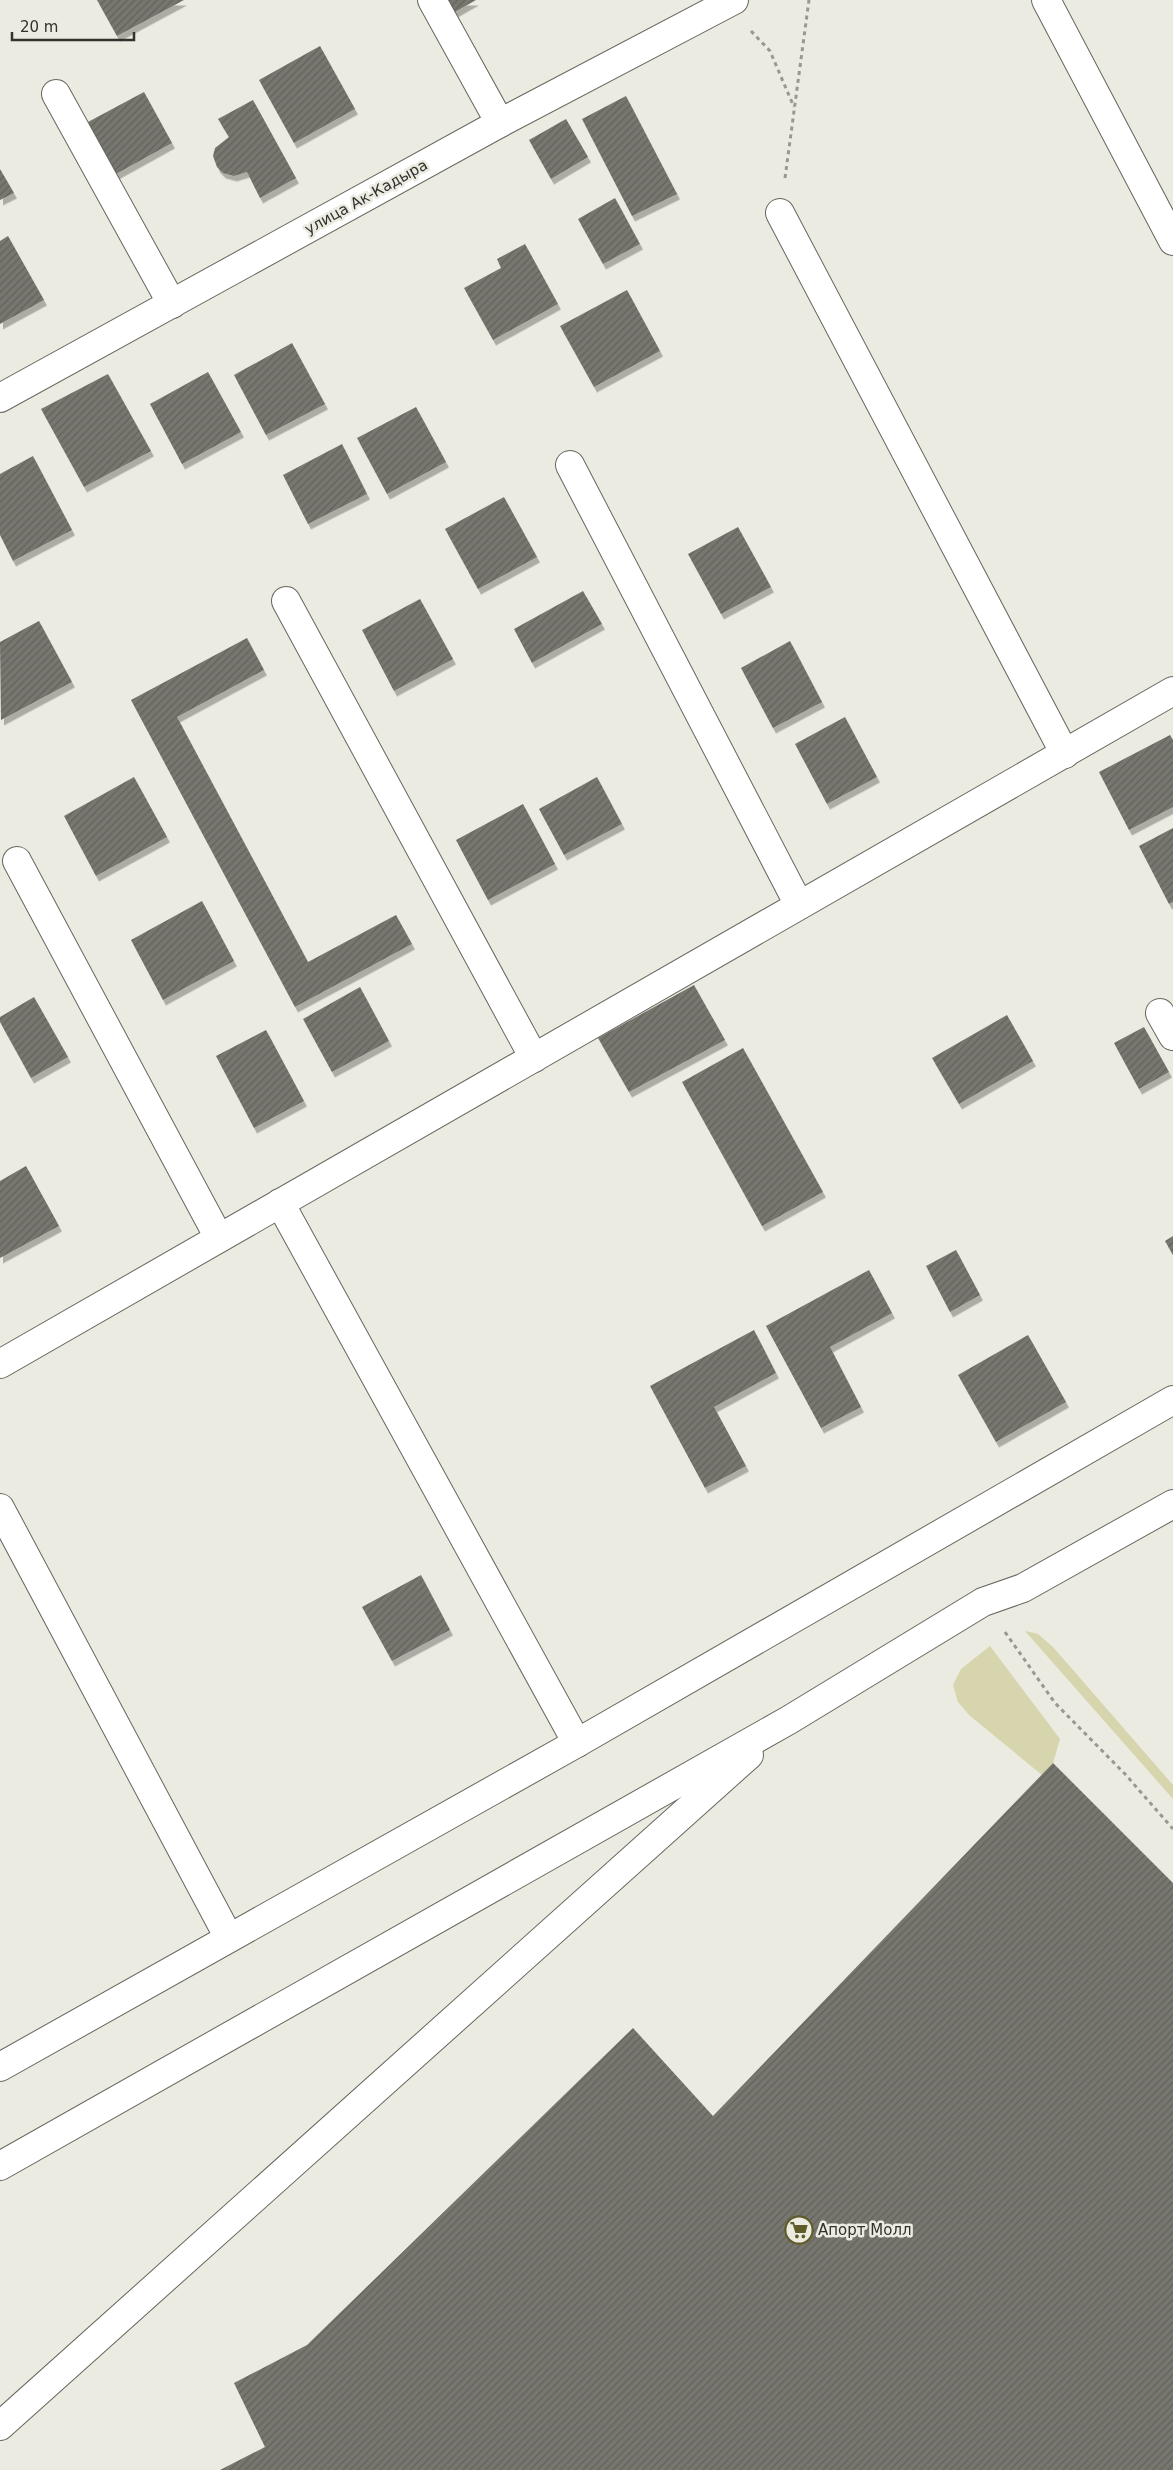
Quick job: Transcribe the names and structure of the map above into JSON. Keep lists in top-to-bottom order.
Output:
{
  "streets": {
    "street": ["улица Ак-Кадыра"]
  },
  "places": {
    "supermarket": ["Апорт Молл"]
  },
  "scale_bar": "20 m"
}
